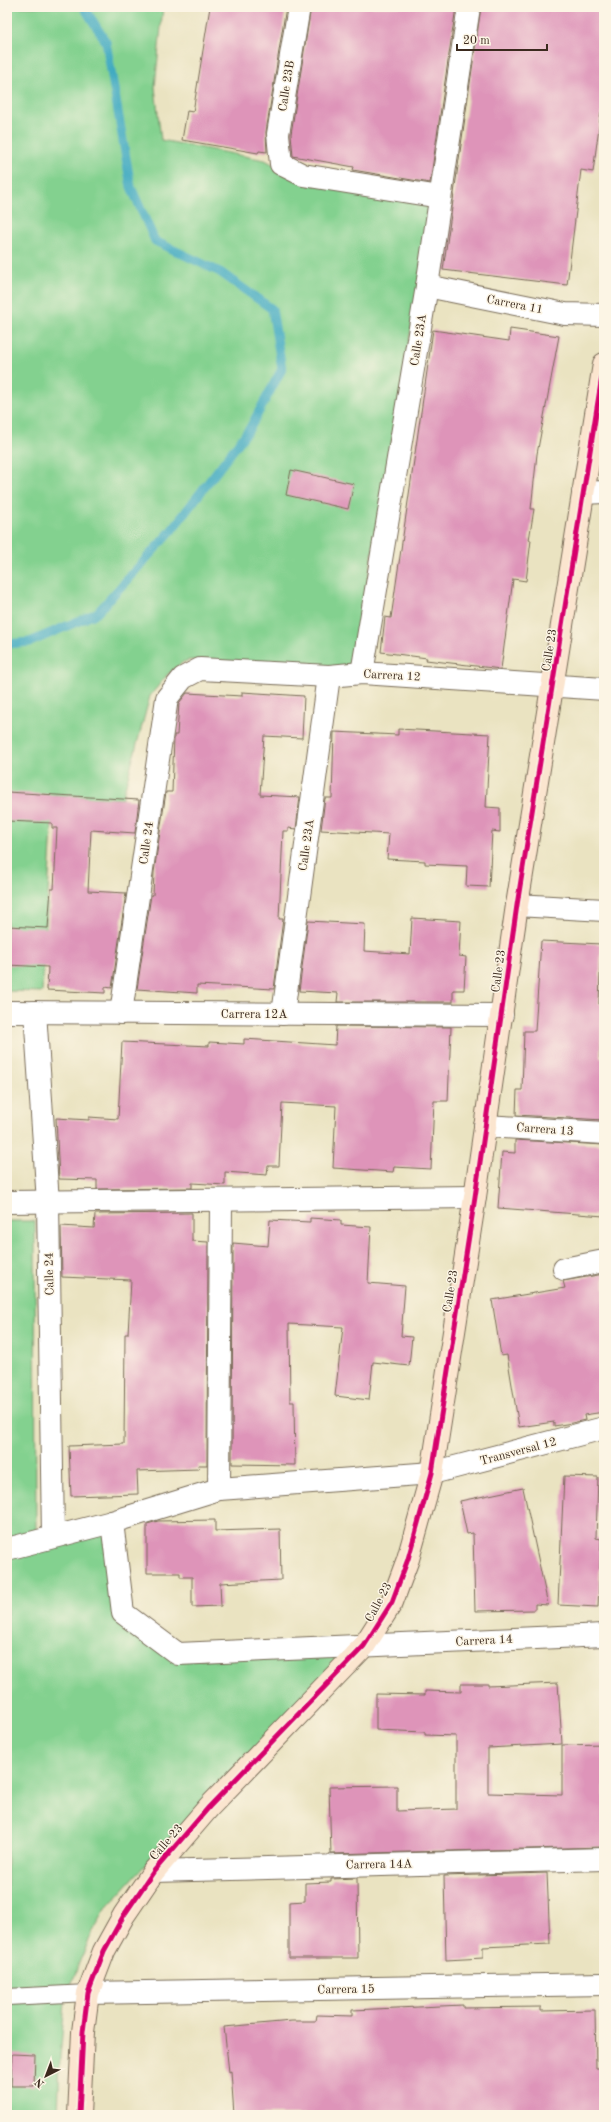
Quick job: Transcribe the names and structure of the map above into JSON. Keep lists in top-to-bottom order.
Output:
{
  "streets": {
    "street": [
      "Calle 23B",
      "Carrera 11",
      "Calle 23A",
      "Calle 23",
      "Carrera 12",
      "Calle 24",
      "Carrera 12A",
      "Carrera 13",
      "Transversal 12",
      "Carrera 14",
      "Carrera 14A",
      "Carrera 15"
    ]
  },
  "crossings": [
    ["Calle 23B", "Calle 23A"],
    ["Carrera 11", "Calle 23A"],
    ["Calle 23A", "Carrera 12"],
    ["Calle 23A", "Carrera 12A"],
    ["Calle 23", "Carrera 12"],
    ["Calle 23", "Carrera 12A"],
    ["Calle 23", "Carrera 13"],
    ["Calle 23", "Transversal 12"],
    ["Calle 23", "Carrera 14"],
    ["Calle 23", "Carrera 14A"],
    ["Calle 23", "Carrera 15"],
    ["Carrera 12", "Calle 24"],
    ["Calle 24", "Carrera 12A"],
    ["Calle 24", "Transversal 12"],
    ["Transversal 12", "Carrera 14"]
  ],
  "scale_bar": "20 m",
  "north": "bottom left"
}
